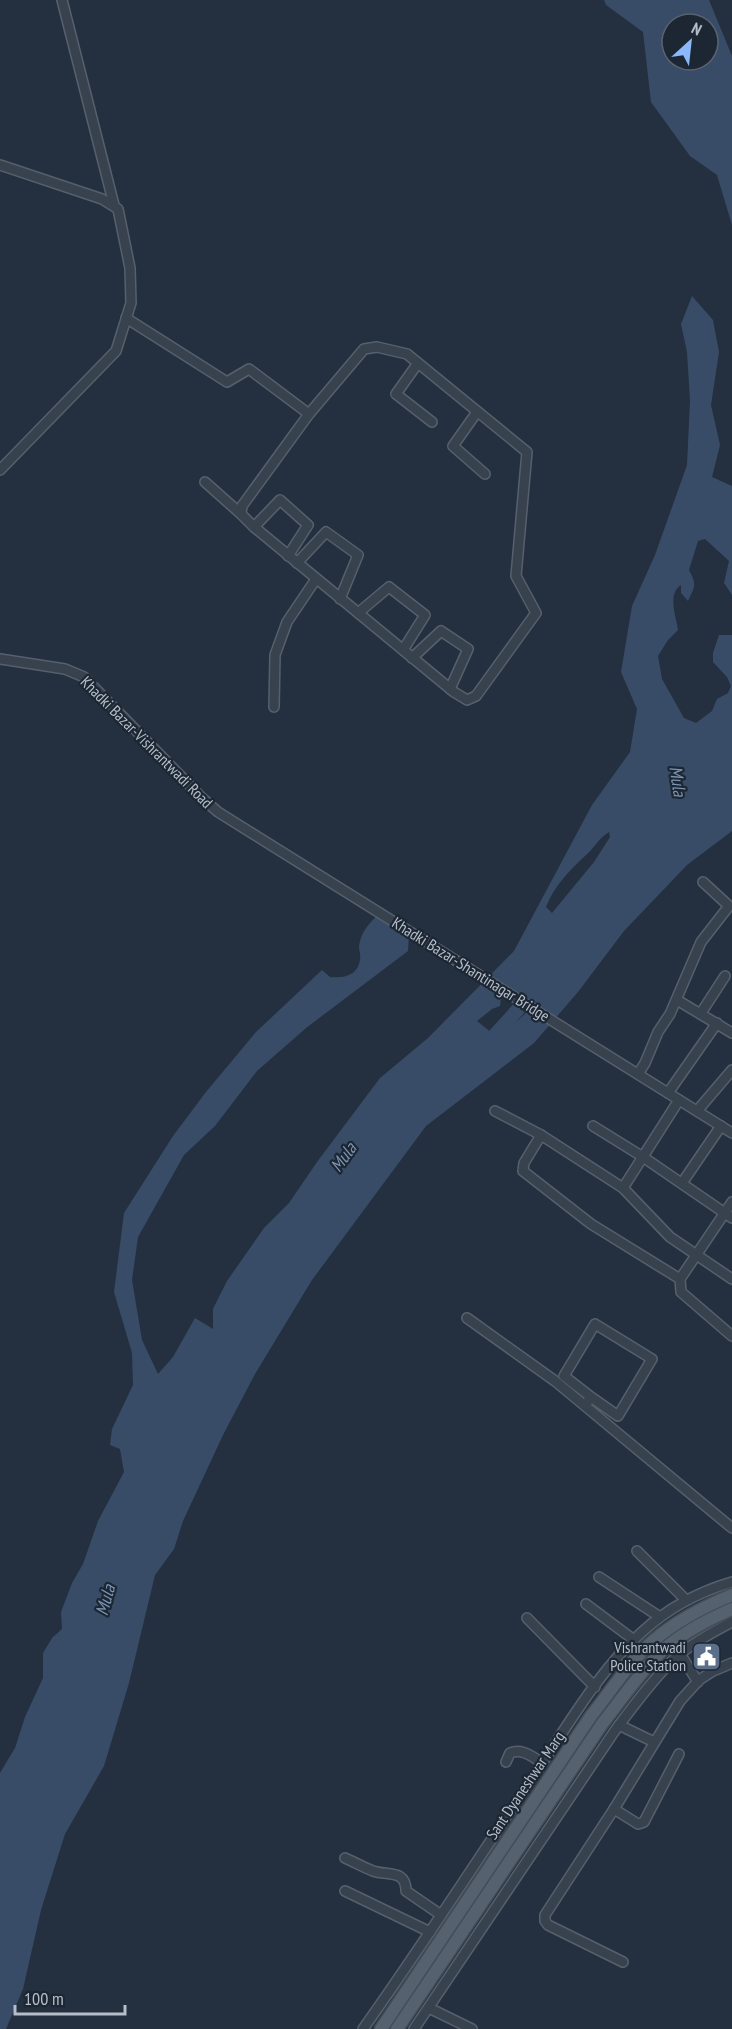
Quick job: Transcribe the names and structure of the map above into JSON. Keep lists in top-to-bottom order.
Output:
{
  "streets": {
    "main road": ["Sant Dyaneshwar Marg"],
    "street": ["Khadki Bazar-Vishrantwadi Road", "Khadki Bazar-Shantinagar Bridge"]
  },
  "crossings": [
    ["Khadki Bazar-Vishrantwadi Road", "Khadki Bazar-Shantinagar Bridge"]
  ],
  "water": ["Mula"],
  "places": {
    "public building": ["Vishrantwadi Police Station"]
  },
  "scale_bar": "100 m",
  "north": "top right"
}
